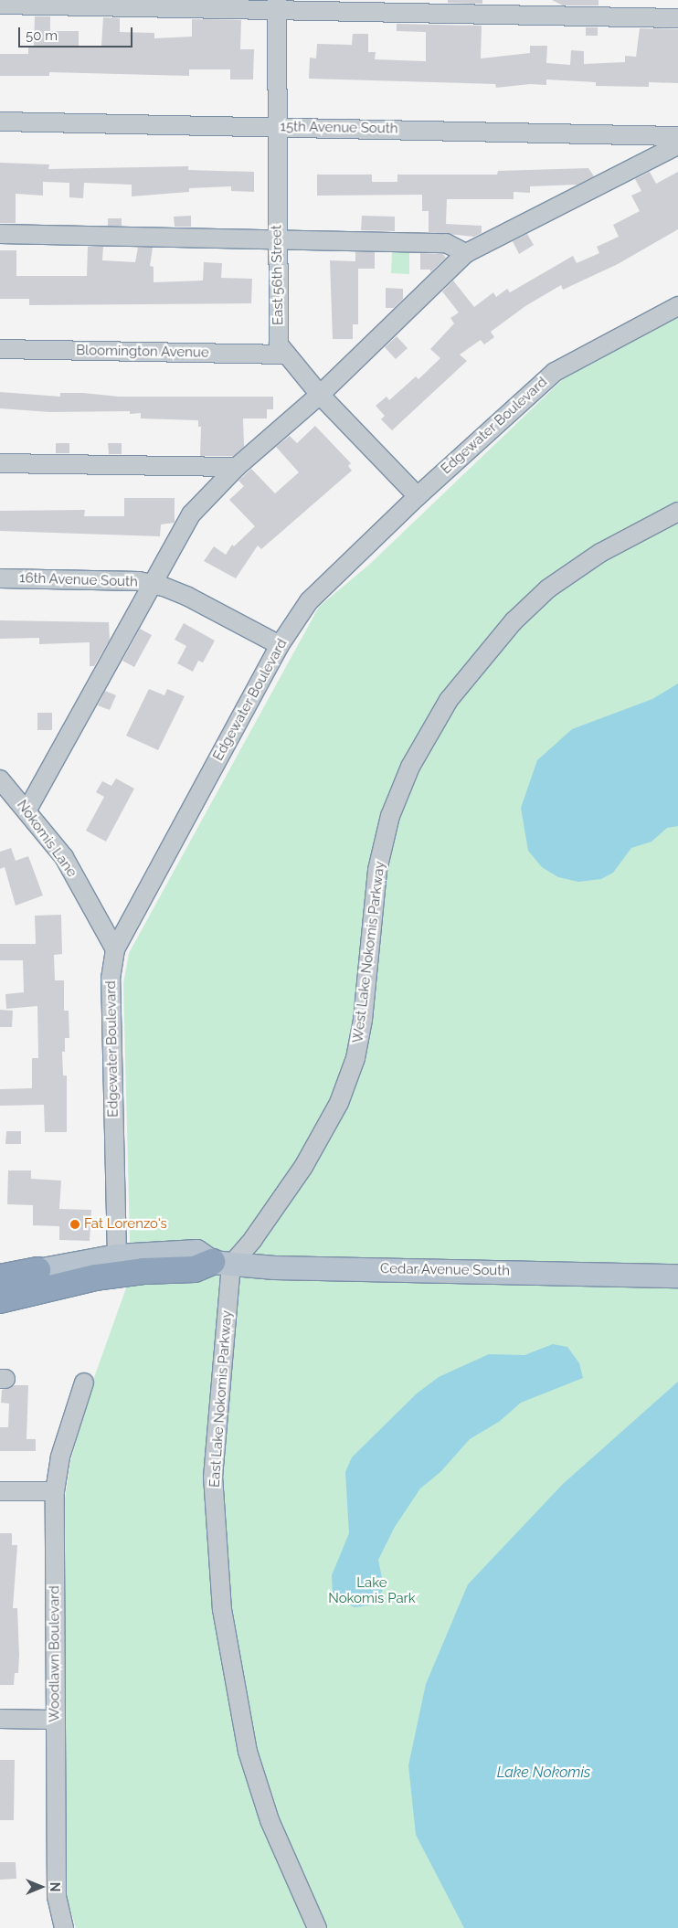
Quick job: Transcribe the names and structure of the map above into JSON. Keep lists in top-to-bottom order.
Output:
{
  "streets": {
    "highway": ["Cedar Avenue South"],
    "street": [
      "15th Avenue South",
      "East 56th Street",
      "Bloomington Avenue",
      "Edgewater Boulevard",
      "16th Avenue South",
      "Nokomis Lane",
      "West Lake Nokomis Parkway",
      "East Lake Nokomis Parkway",
      "Woodlawn Boulevard"
    ]
  },
  "crossings": [
    ["15th Avenue South", "East 56th Street"],
    ["East 56th Street", "Bloomington Avenue"],
    ["East 56th Street", "Edgewater Boulevard"],
    ["Edgewater Boulevard", "16th Avenue South"],
    ["Edgewater Boulevard", "Nokomis Lane"],
    ["Edgewater Boulevard", "Cedar Avenue South"],
    ["West Lake Nokomis Parkway", "Cedar Avenue South"],
    ["West Lake Nokomis Parkway", "East Lake Nokomis Parkway"],
    ["Cedar Avenue South", "East Lake Nokomis Parkway"]
  ],
  "water": ["Lake Nokomis"],
  "parks": ["Lake Nokomis Park"],
  "places": ["Fat Lorenzo's"],
  "scale_bar": "50 m",
  "north": "right"
}
